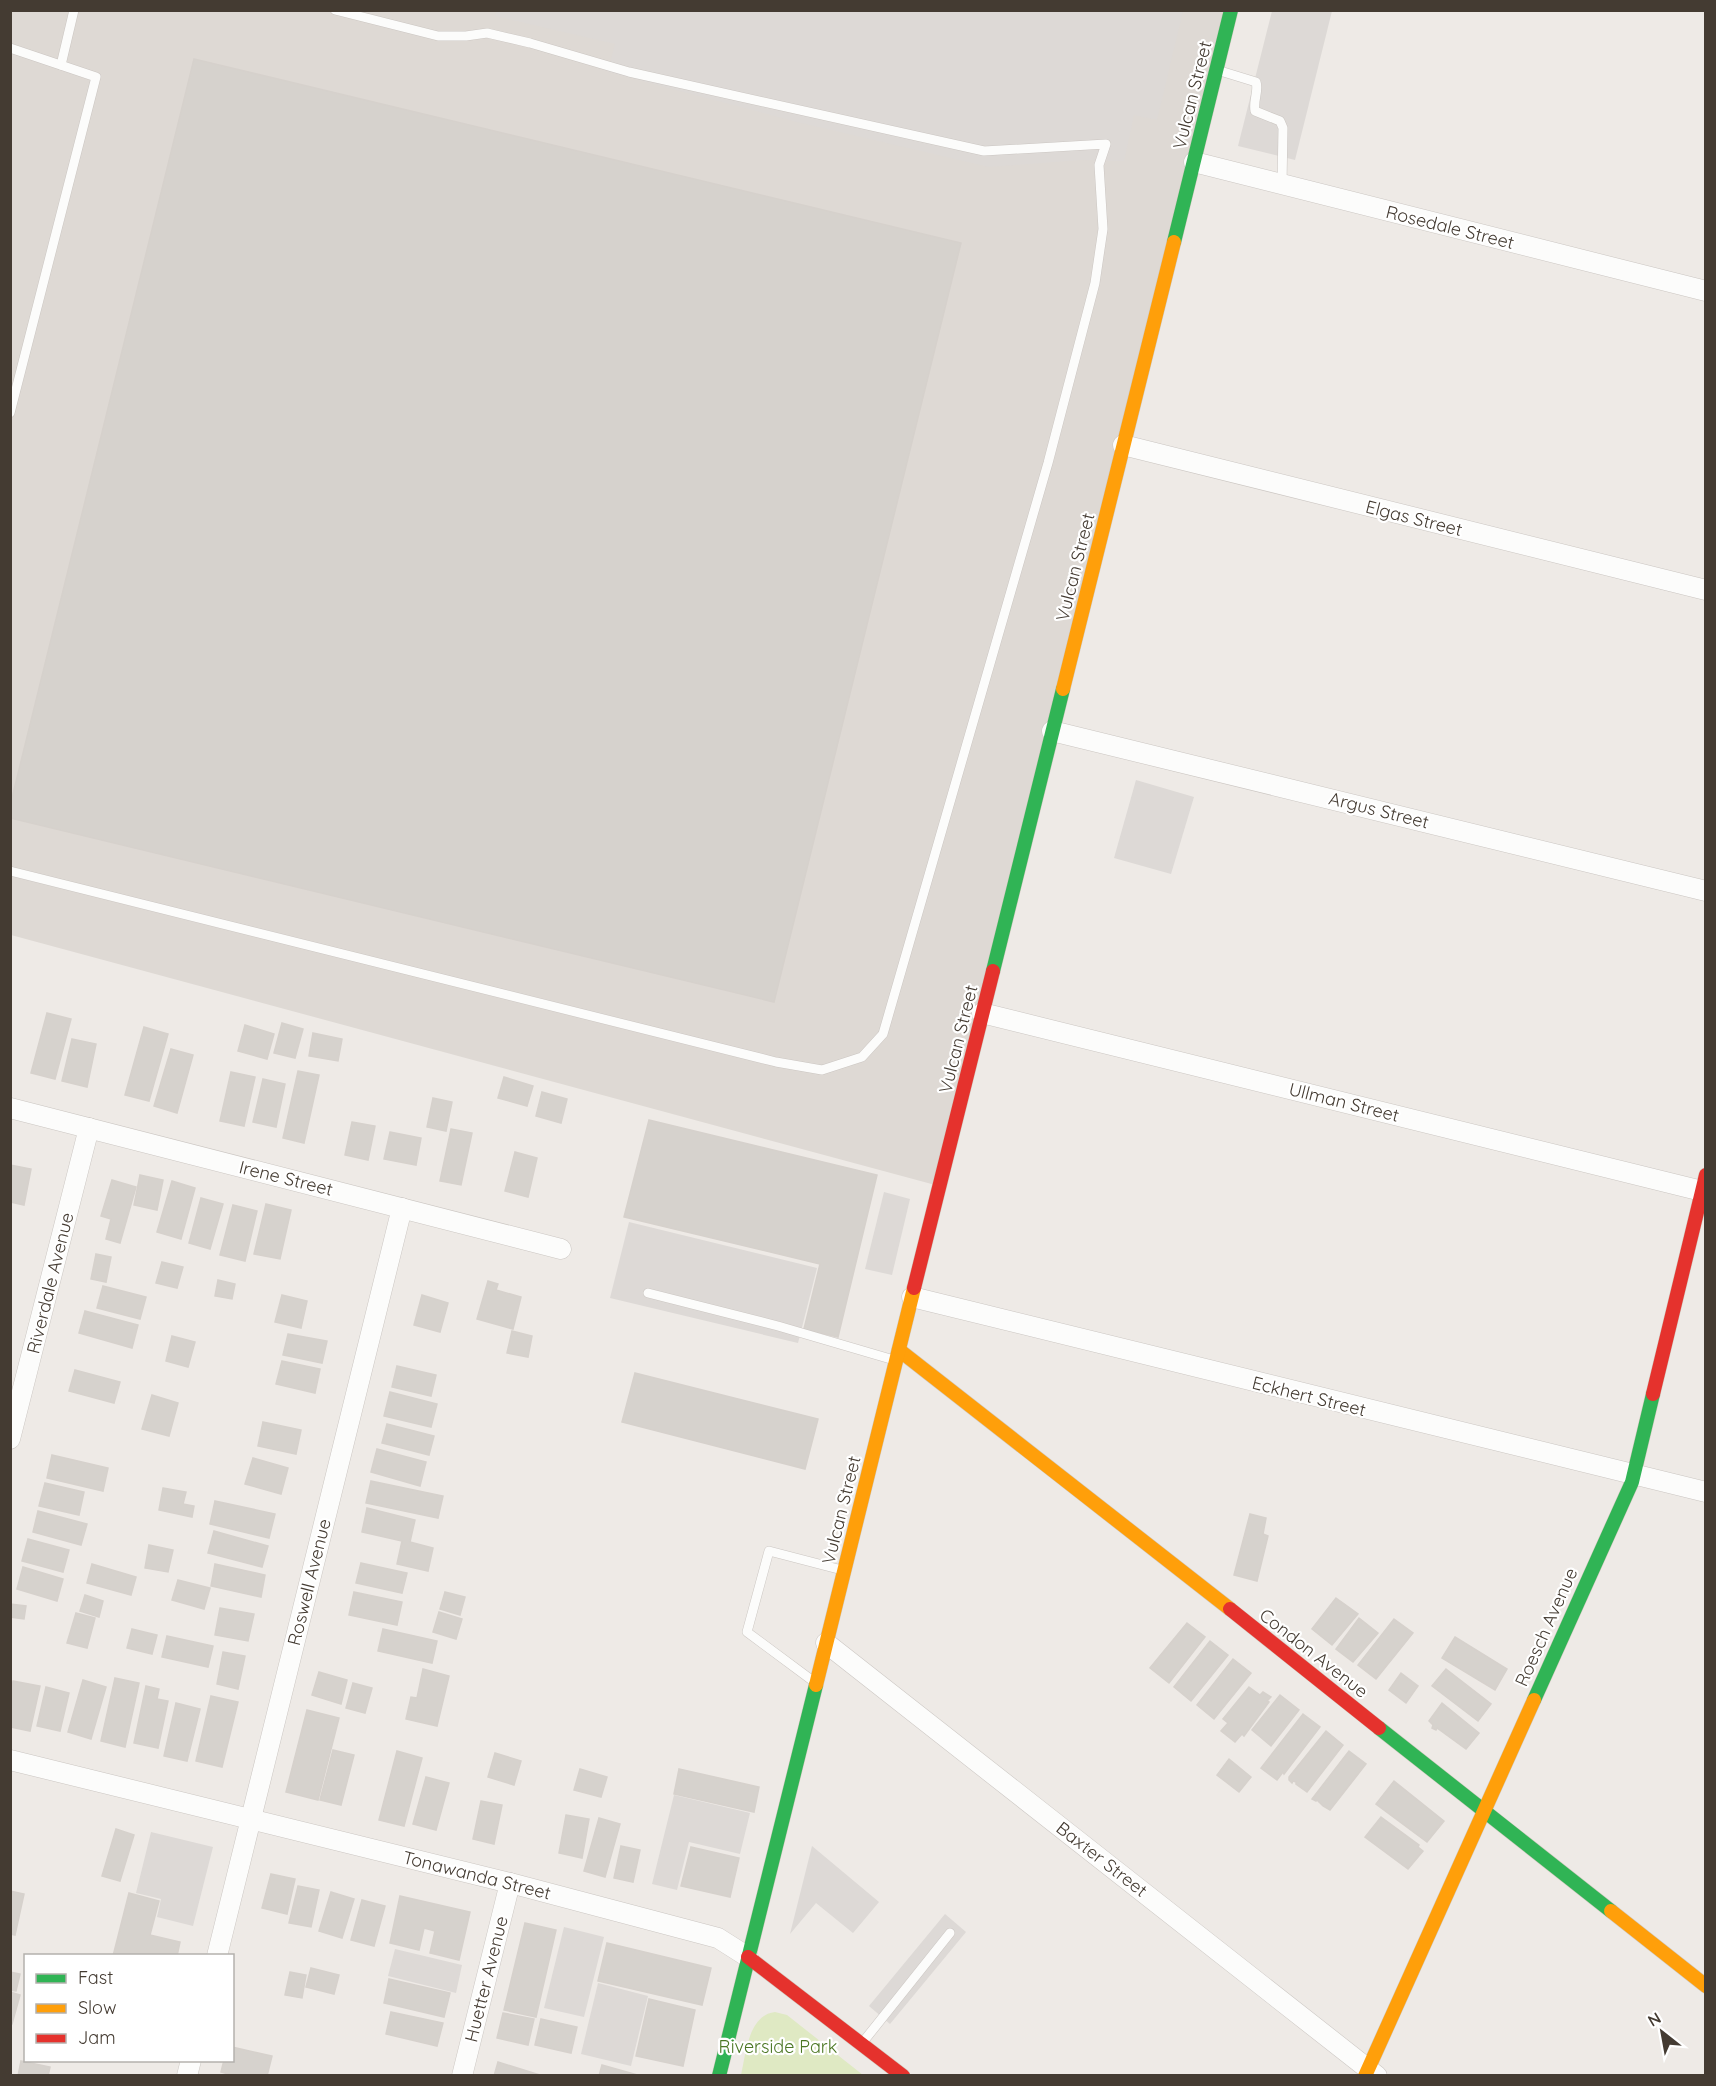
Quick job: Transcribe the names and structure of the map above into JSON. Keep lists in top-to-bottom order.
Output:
{
  "streets": {
    "street": [
      "Vulcan Street",
      "Rosedale Street",
      "Elgas Street",
      "Argus Street",
      "Ullman Street",
      "Irene Street",
      "Riverdale Avenue",
      "Eckhert Street",
      "Roswell Avenue",
      "Roesch Avenue",
      "Condon Avenue",
      "Baxter Street",
      "Tonawanda Street",
      "Huetter Avenue"
    ]
  },
  "crossings": [
    ["Vulcan Street", "Rosedale Street"],
    ["Vulcan Street", "Elgas Street"],
    ["Vulcan Street", "Argus Street"],
    ["Vulcan Street", "Ullman Street"],
    ["Vulcan Street", "Eckhert Street"],
    ["Vulcan Street", "Condon Avenue"],
    ["Vulcan Street", "Baxter Street"],
    ["Vulcan Street", "Tonawanda Street"],
    ["Ullman Street", "Roesch Avenue"],
    ["Irene Street", "Riverdale Avenue"],
    ["Irene Street", "Roswell Avenue"],
    ["Eckhert Street", "Roesch Avenue"],
    ["Roswell Avenue", "Tonawanda Street"],
    ["Roesch Avenue", "Condon Avenue"],
    ["Roesch Avenue", "Baxter Street"],
    ["Tonawanda Street", "Huetter Avenue"]
  ],
  "parks": ["Riverside Park"],
  "legend": ["Fast", "Slow", "Jam"],
  "north": "top left"
}
